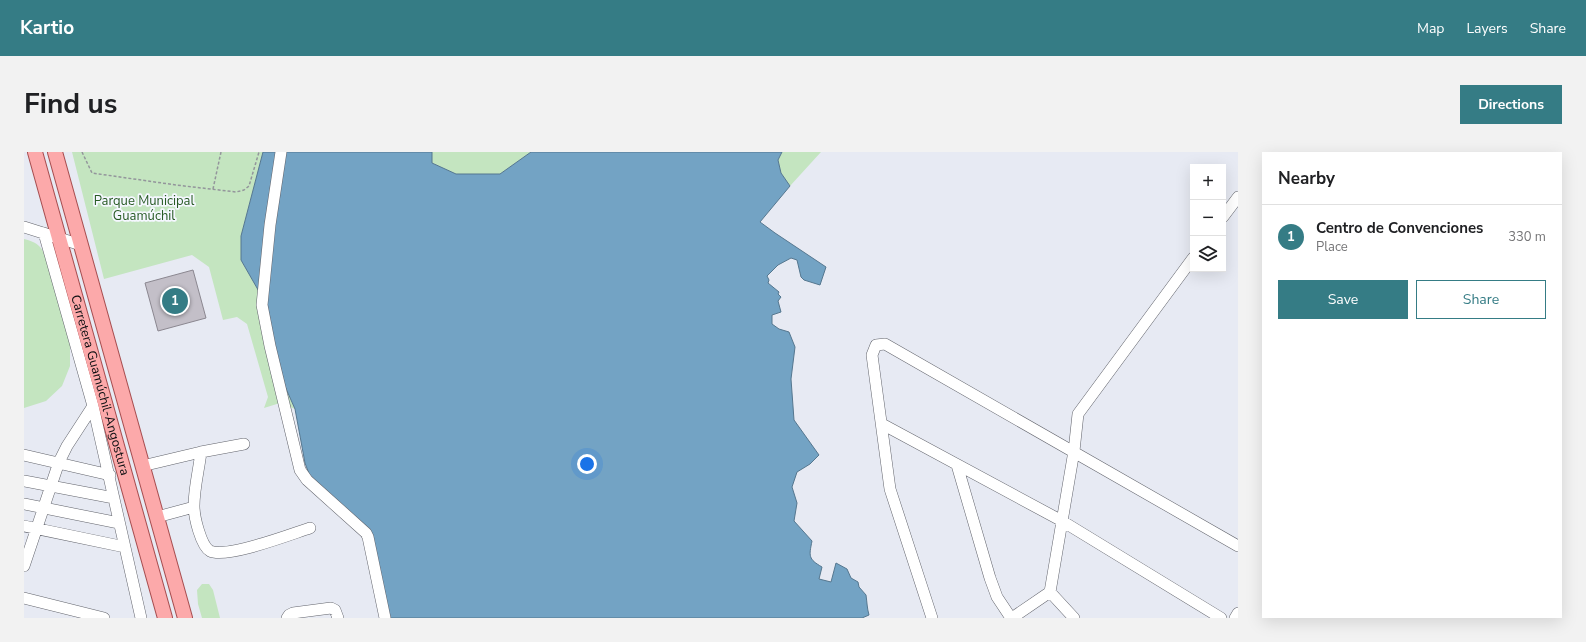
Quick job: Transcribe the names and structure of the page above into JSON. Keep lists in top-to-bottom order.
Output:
{
  "streets": {
    "main road": ["Carretera Guamúchil-Angostura"]
  },
  "parks": ["Parque Municipal Guamúchil"],
  "page": {
    "header": "Kartio",
    "nav": ["Map", "Layers", "Share"],
    "title": "Find us",
    "buttons": [
      "Directions",
      ["Save", "Share"]
    ],
    "heading": "Nearby",
    "map_buttons": ["+", "−"],
    "list": [
      {
        "mark": "1",
        "name": "Centro de Convenciones",
        "note": "Place",
        "value": "330 m"
      }
    ],
    "pins": "1"
  }
}
